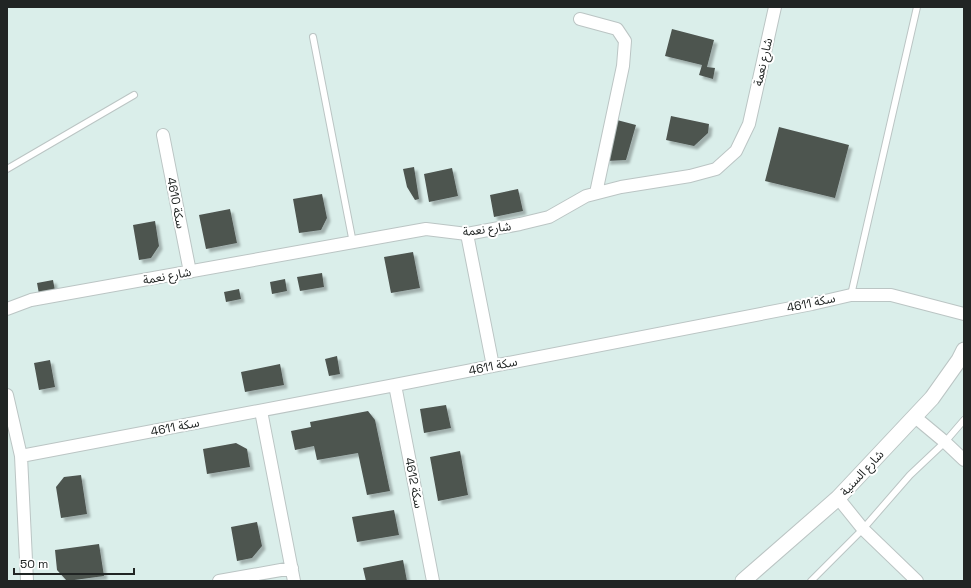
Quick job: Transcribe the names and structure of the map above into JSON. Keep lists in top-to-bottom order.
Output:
{
  "streets": {
    "street": [
      "شارع نعمة",
      "سكة 4610",
      "سكة 4611",
      "شارع السنية",
      "سكة 4612"
    ]
  },
  "crossings": [
    ["شارع نعمة", "سكة 4610"],
    ["سكة 4611", "سكة 4612"]
  ],
  "scale_bar": "50 m"
}
